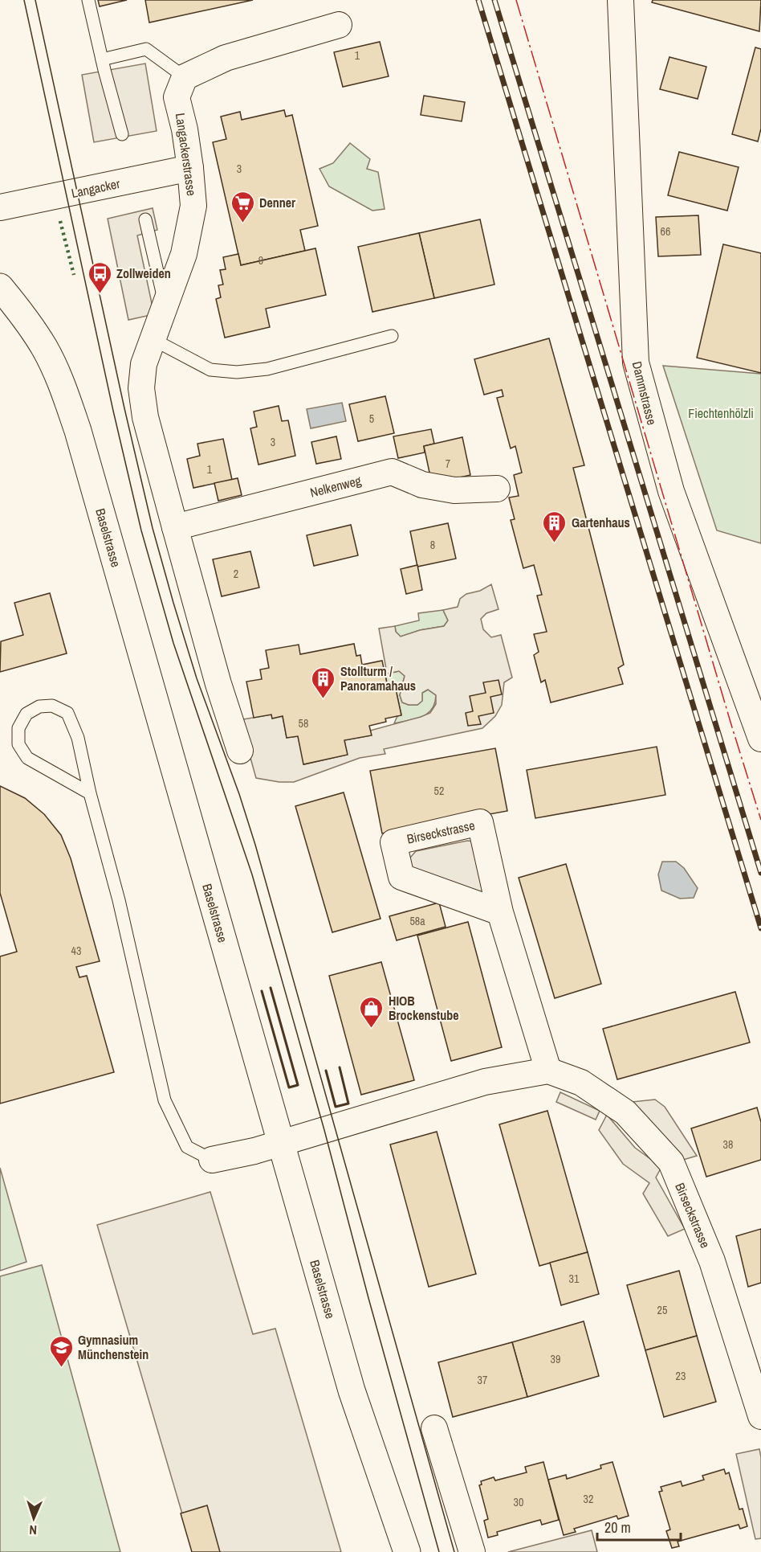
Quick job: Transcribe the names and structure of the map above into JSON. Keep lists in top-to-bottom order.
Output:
{
  "streets": {
    "main road": ["Baselstrasse"],
    "street": [
      "Langackerstrasse",
      "Langacker",
      "Dammstrasse",
      "Nelkenweg",
      "Birseckstrasse"
    ]
  },
  "crossings": [
    ["Langackerstrasse", "Langacker"],
    ["Langackerstrasse", "Nelkenweg"]
  ],
  "parks": ["Fiechtenhölzli"],
  "places": {
    "supermarket": ["Denner"],
    "bus stop": ["Zollweiden"],
    "building": ["Gartenhaus", "Stollturm / Panoramahaus"],
    "shop": ["HIOB Brockenstube"],
    "school or university": ["Gymnasium Münchenstein"]
  },
  "house_numbers": [
    "1",
    "3",
    "66",
    "9",
    "5",
    "3",
    "7",
    "1",
    "8",
    "2",
    "58",
    "52",
    "58a",
    "43",
    "38",
    "31",
    "25",
    "39",
    "23",
    "37",
    "32",
    "30"
  ],
  "scale_bar": "20 m",
  "north": "bottom"
}
